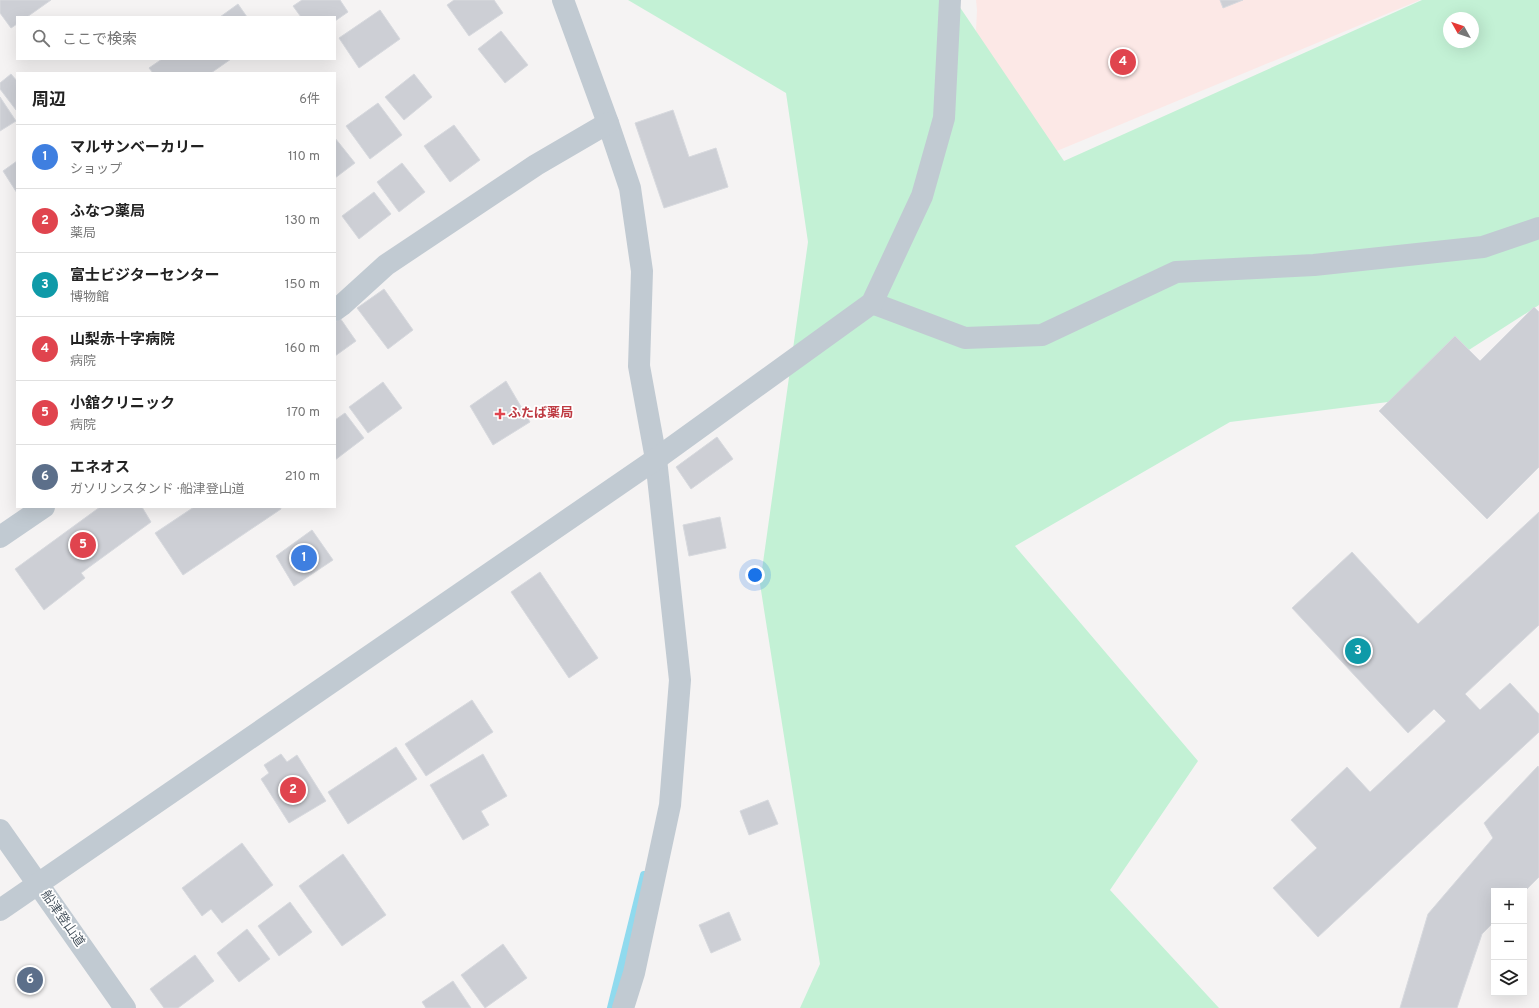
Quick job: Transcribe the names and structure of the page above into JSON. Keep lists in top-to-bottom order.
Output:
{
  "streets": {
    "street": ["船津登山道"]
  },
  "places": {
    "health": ["ふたば薬局"]
  },
  "north": "top left",
  "page": {
    "search": "ここで検索",
    "pins": [
      "4",
      "5",
      "1",
      "3",
      "2",
      "6"
    ],
    "heading": ["周辺", "6件"],
    "list": [
      {
        "mark": "1",
        "name": "マルサンベーカリー",
        "note": "ショップ",
        "value": "110 m"
      },
      {
        "mark": "2",
        "name": "ふなつ薬局",
        "note": "薬局",
        "value": "130 m"
      },
      {
        "mark": "3",
        "name": "富士ビジターセンター",
        "note": "博物館",
        "value": "150 m"
      },
      {
        "mark": "4",
        "name": "山梨赤十字病院",
        "note": "病院",
        "value": "160 m"
      },
      {
        "mark": "5",
        "name": "小舘クリニック",
        "note": "病院",
        "value": "170 m"
      },
      {
        "mark": "6",
        "name": "エネオス",
        "note": "ガソリンスタンド · 船津登山道",
        "value": "210 m"
      }
    ],
    "map_buttons": ["+", "−"]
  }
}
